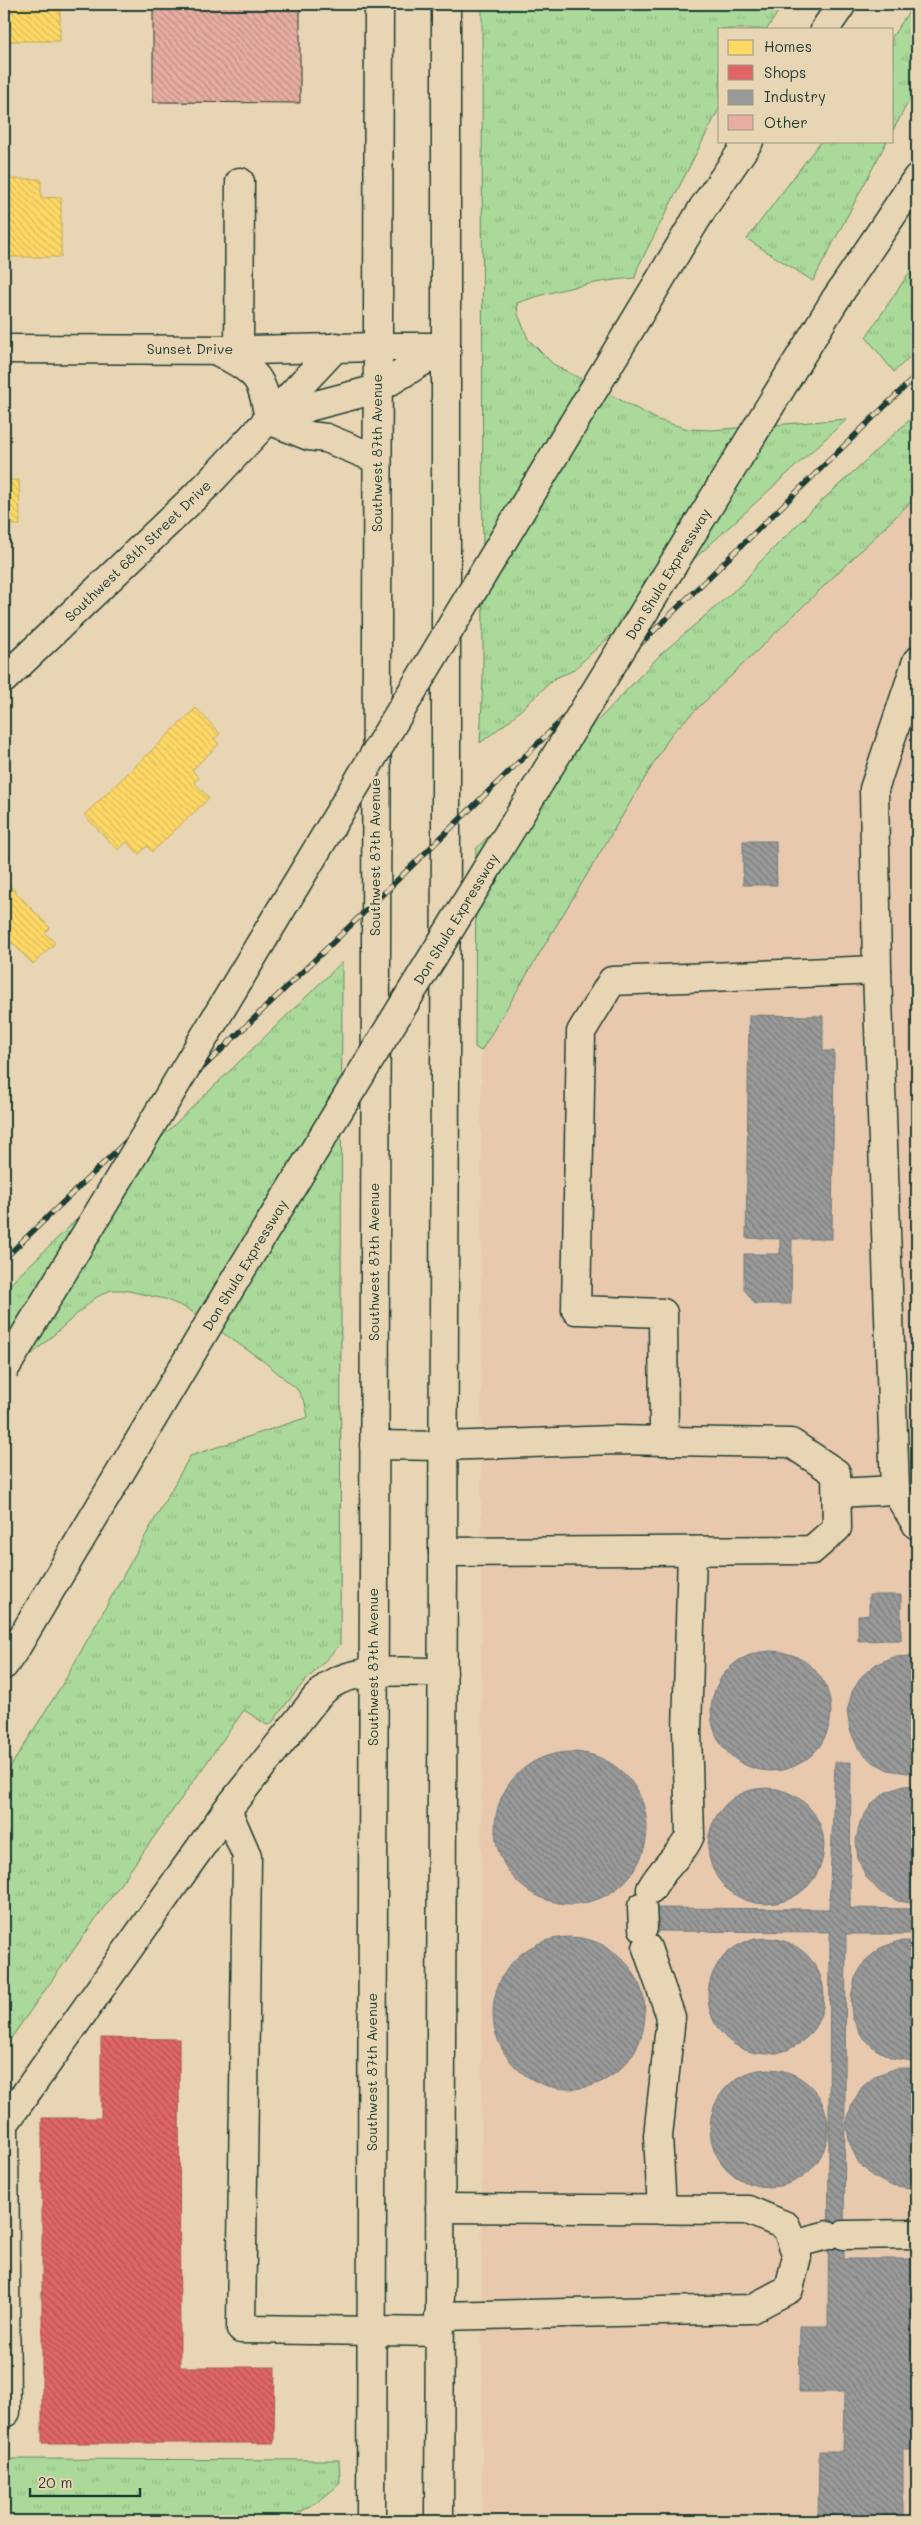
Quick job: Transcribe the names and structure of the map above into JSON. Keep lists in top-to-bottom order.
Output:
{
  "streets": {
    "main road": [
      "Sunset Drive",
      "Southwest 87th Avenue",
      "Southwest 68th Street Drive",
      "Don Shula Expressway"
    ]
  },
  "crossings": [
    ["Sunset Drive", "Southwest 87th Avenue"],
    ["Sunset Drive", "Southwest 68th Street Drive"],
    ["Southwest 87th Avenue", "Southwest 68th Street Drive"]
  ],
  "legend": [
    "Homes",
    "Shops",
    "Industry",
    "Other"
  ],
  "scale_bar": "20 m"
}
